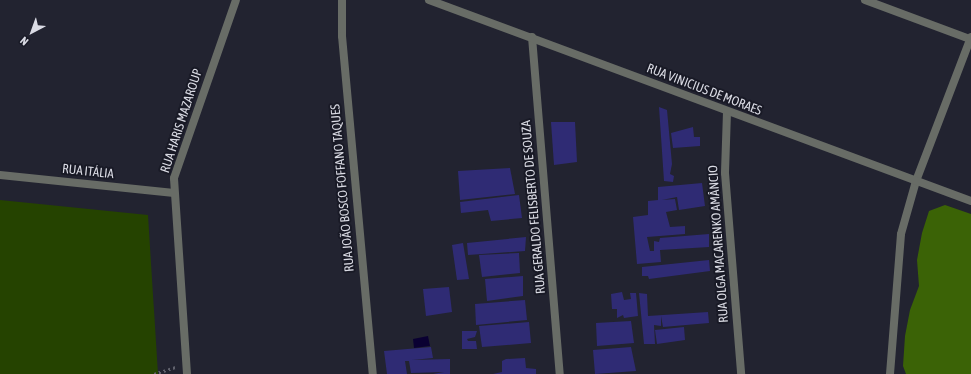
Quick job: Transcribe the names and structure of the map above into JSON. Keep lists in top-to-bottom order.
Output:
{
  "streets": {
    "street": [
      "RUA VINICIUS DE MORAES",
      "RUA HARIS MAZAROUP",
      "RUA ITÁLIA",
      "RUA JOÃO BOSCO FOFFANO TAQUES",
      "RUA GERALDO FELISBERTO DE SOUZA",
      "RUA OLGA MACARENKO AMÂNCIO"
    ]
  },
  "crossings": [
    ["RUA VINICIUS DE MORAES", "RUA GERALDO FELISBERTO DE SOUZA"],
    ["RUA VINICIUS DE MORAES", "RUA OLGA MACARENKO AMÂNCIO"],
    ["RUA HARIS MAZAROUP", "RUA ITÁLIA"]
  ],
  "north": "bottom left"
}
